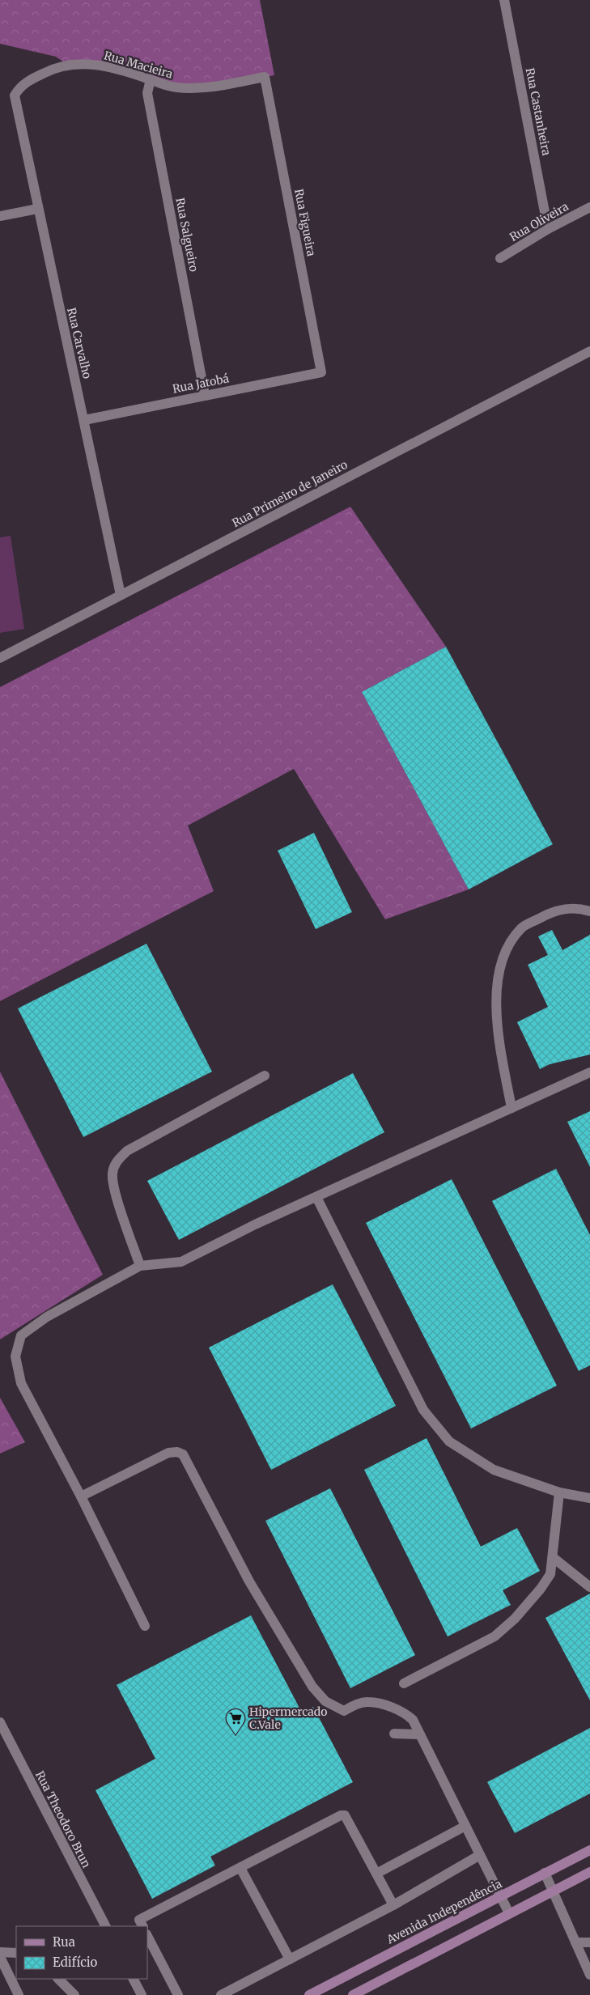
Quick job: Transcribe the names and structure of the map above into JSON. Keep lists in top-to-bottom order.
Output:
{
  "streets": {
    "main road": ["Avenida Independência"],
    "street": [
      "Rua Macieira",
      "Rua Castanheira",
      "Rua Oliveira",
      "Rua Figueira",
      "Rua Salgueiro",
      "Rua Carvalho",
      "Rua Jatobá",
      "Rua Primeiro de Janeiro",
      "Rua Theodoro Brun"
    ]
  },
  "crossings": [
    ["Rua Macieira", "Rua Figueira"],
    ["Rua Macieira", "Rua Salgueiro"],
    ["Rua Macieira", "Rua Carvalho"],
    ["Rua Castanheira", "Rua Oliveira"],
    ["Rua Figueira", "Rua Jatobá"],
    ["Rua Salgueiro", "Rua Jatobá"],
    ["Rua Carvalho", "Rua Jatobá"],
    ["Rua Carvalho", "Rua Primeiro de Janeiro"]
  ],
  "places": {
    "supermarket": ["Hipermercado C.Vale"]
  },
  "legend": ["Rua", "Edifício"]
}
